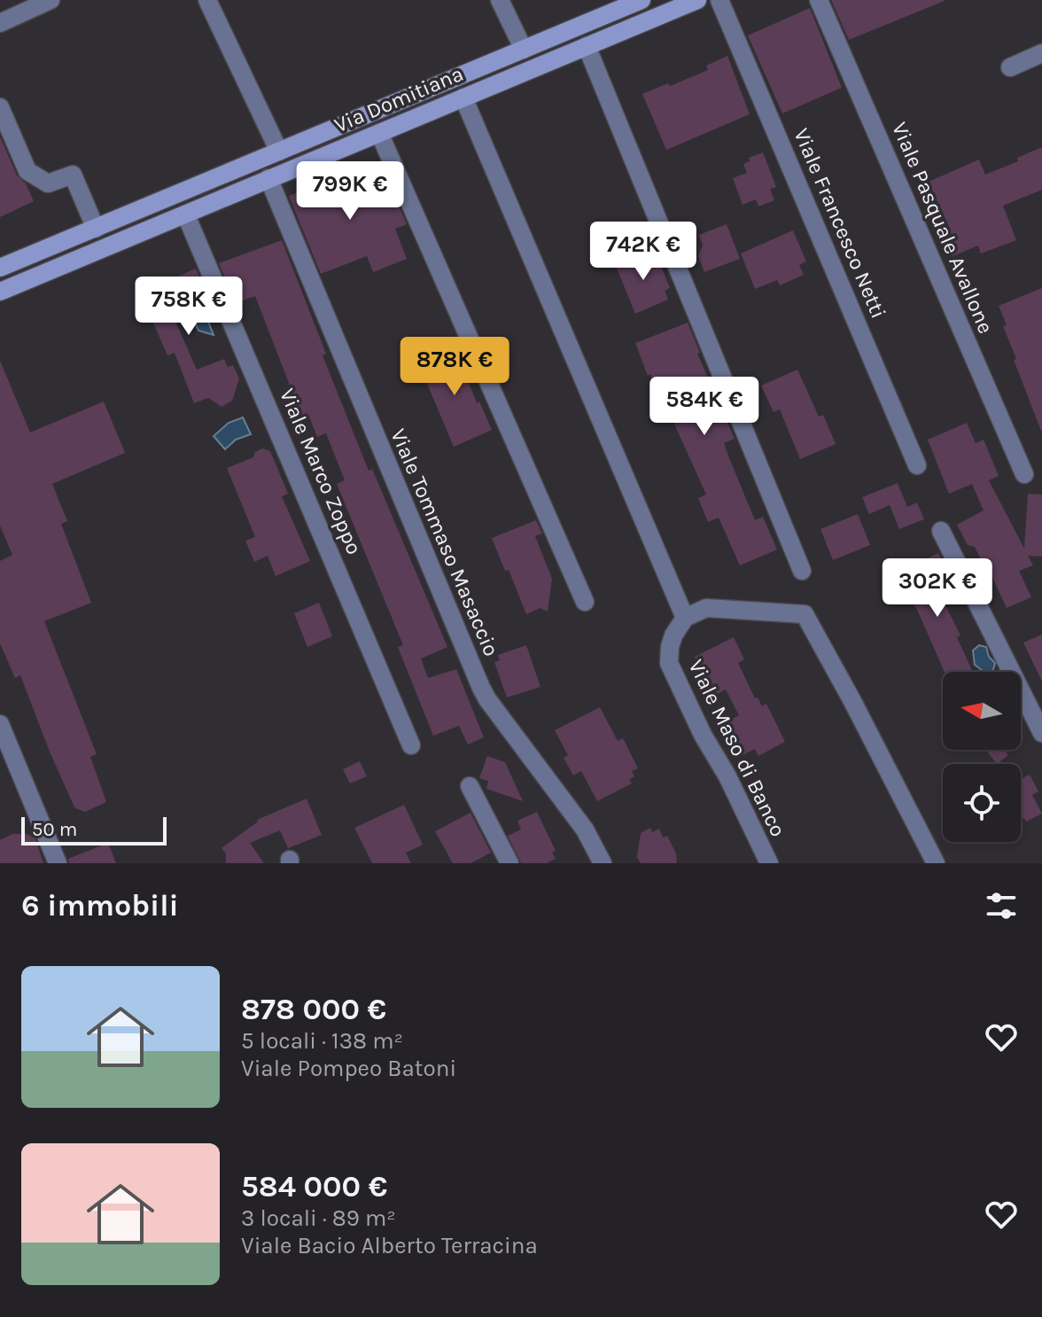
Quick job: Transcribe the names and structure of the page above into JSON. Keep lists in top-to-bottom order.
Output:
{
  "streets": {
    "main road": ["Via Domitiana"],
    "street": [
      "Viale Francesco Netti",
      "Viale Pasquale Avallone",
      "Viale Marco Zoppo",
      "Viale Tommaso Masaccio",
      "Viale Maso di Banco"
    ]
  },
  "crossings": [
    ["Via Domitiana", "Viale Marco Zoppo"],
    ["Via Domitiana", "Viale Tommaso Masaccio"]
  ],
  "scale_bar": "50 m",
  "north": "left",
  "page": {
    "price": [
      "799K €",
      "742K €",
      "758K €",
      "878K €",
      "584K €",
      "302K €"
    ],
    "scale": "50 m",
    "heading": "6 immobili",
    "list": [
      {
        "name": "878 000 €",
        "note": "5 locali · 138 m² · Viale Pompeo Batoni"
      },
      {
        "name": "584 000 €",
        "note": "3 locali · 89 m² · Viale Bacio Alberto Terracina"
      }
    ]
  }
}
